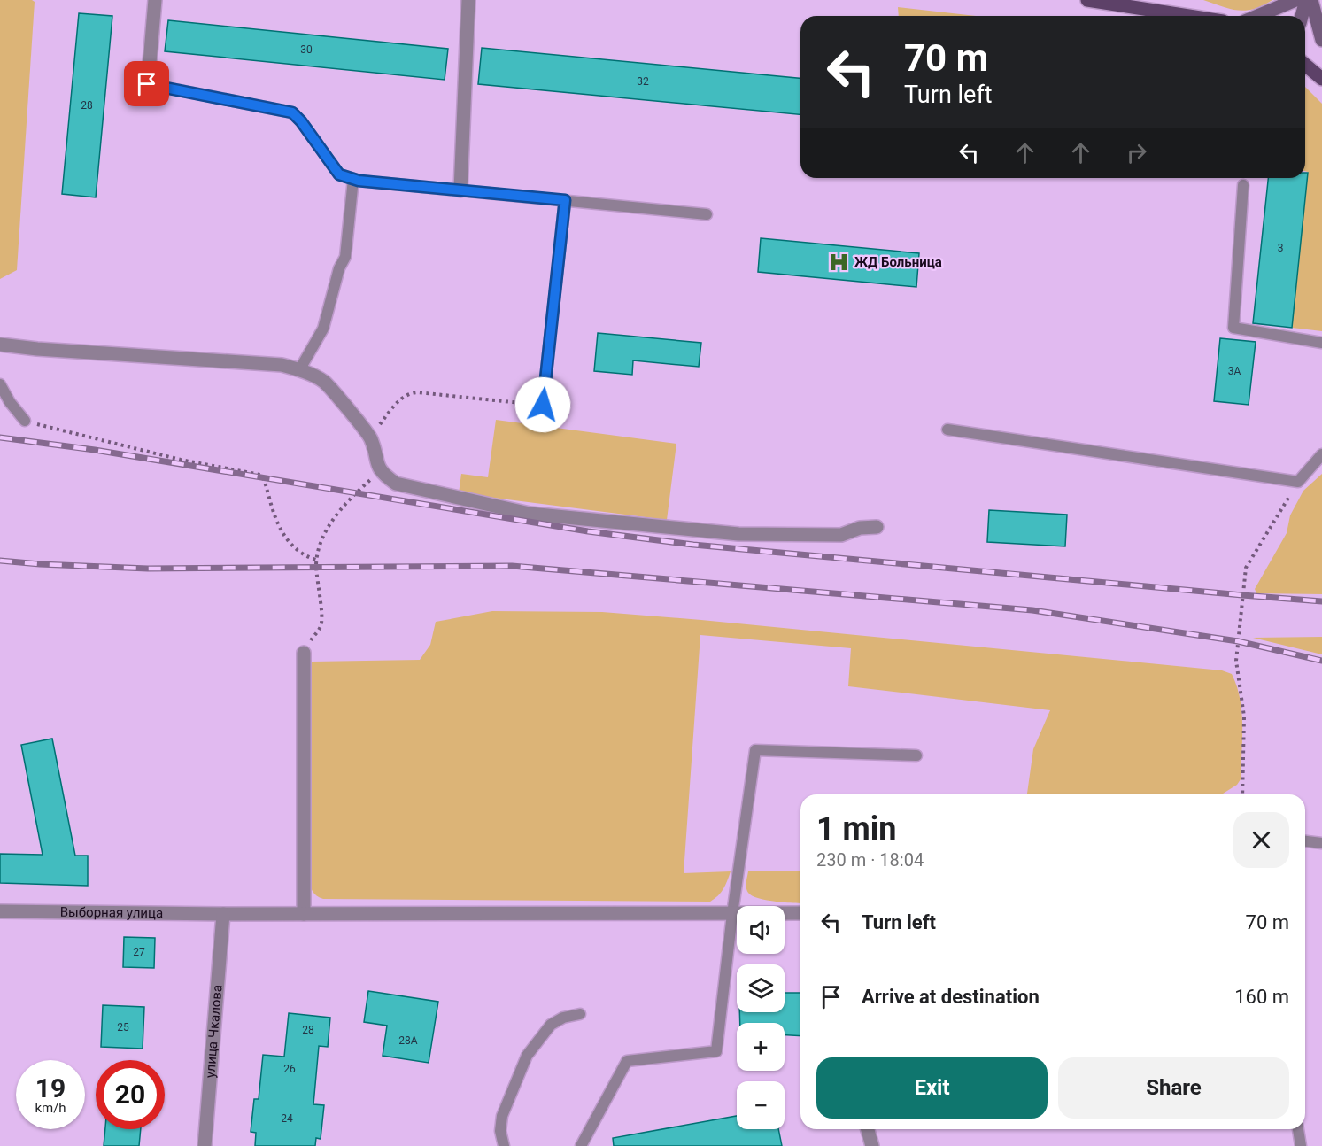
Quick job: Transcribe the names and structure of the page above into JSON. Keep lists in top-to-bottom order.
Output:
{
  "streets": {
    "street": ["Выборная улица", "улица Чкалова"]
  },
  "crossings": [
    ["Выборная улица", "улица Чкалова"]
  ],
  "places": {
    "hospital": ["ЖД Больница"]
  },
  "house_numbers": [
    "30",
    "32",
    "28",
    "3",
    "3А",
    "27",
    "25",
    "28",
    "28А",
    "26",
    "24"
  ],
  "page": {
    "turn": ["70 m", "Turn left"],
    "heading": ["1 min", "230 m · 18:04"],
    "list": [
      {
        "name": "Turn left",
        "value": "70 m"
      },
      {
        "name": "Arrive at destination",
        "value": "160 m"
      }
    ],
    "map_buttons": ["+", "−"],
    "buttons": ["Exit", "Share"],
    "speed": "19 km/h",
    "limit": "20"
  }
}
